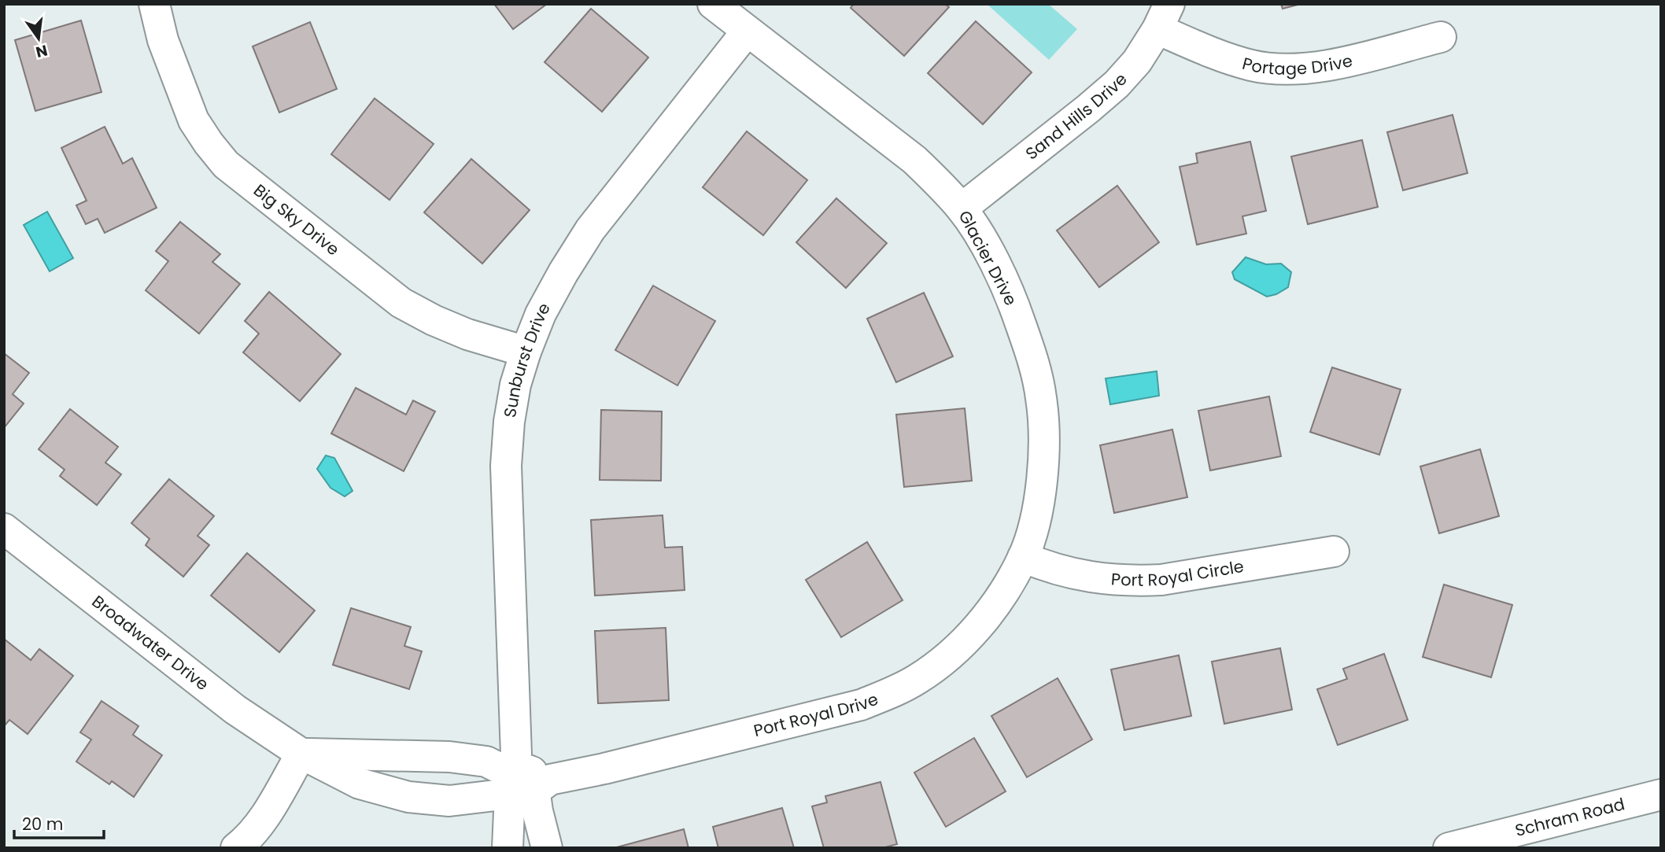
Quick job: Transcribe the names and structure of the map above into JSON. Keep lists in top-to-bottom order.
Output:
{
  "streets": {
    "street": [
      "Portage Drive",
      "Sand Hills Drive",
      "Big Sky Drive",
      "Glacier Drive",
      "Sunburst Drive",
      "Port Royal Circle",
      "Broadwater Drive",
      "Port Royal Drive",
      "Schram Road"
    ]
  },
  "crossings": [
    ["Portage Drive", "Sand Hills Drive"],
    ["Sand Hills Drive", "Glacier Drive"],
    ["Big Sky Drive", "Sunburst Drive"],
    ["Glacier Drive", "Sunburst Drive"],
    ["Glacier Drive", "Port Royal Circle"],
    ["Glacier Drive", "Port Royal Drive"],
    ["Sunburst Drive", "Broadwater Drive"],
    ["Sunburst Drive", "Port Royal Drive"],
    ["Port Royal Circle", "Port Royal Drive"],
    ["Broadwater Drive", "Port Royal Drive"]
  ],
  "scale_bar": "20 m",
  "north": "bottom"
}
